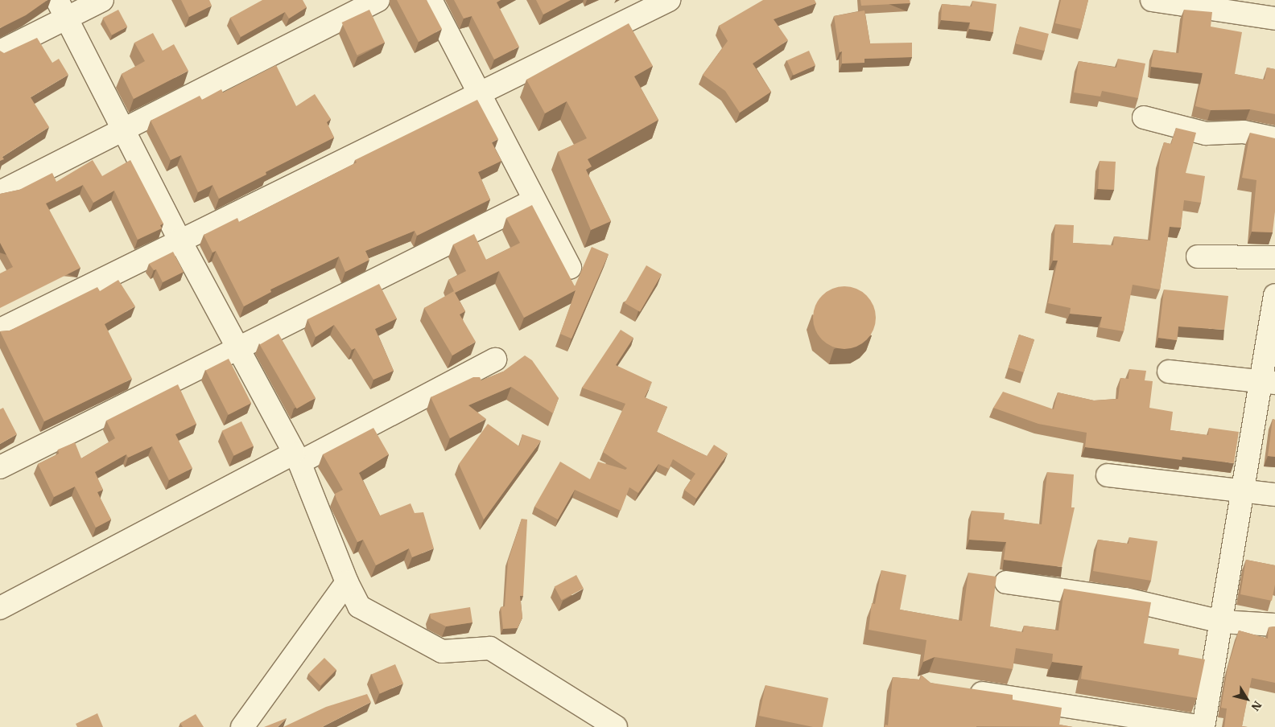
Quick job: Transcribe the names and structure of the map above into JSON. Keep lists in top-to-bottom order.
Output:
{
  "north": "bottom right"
}
